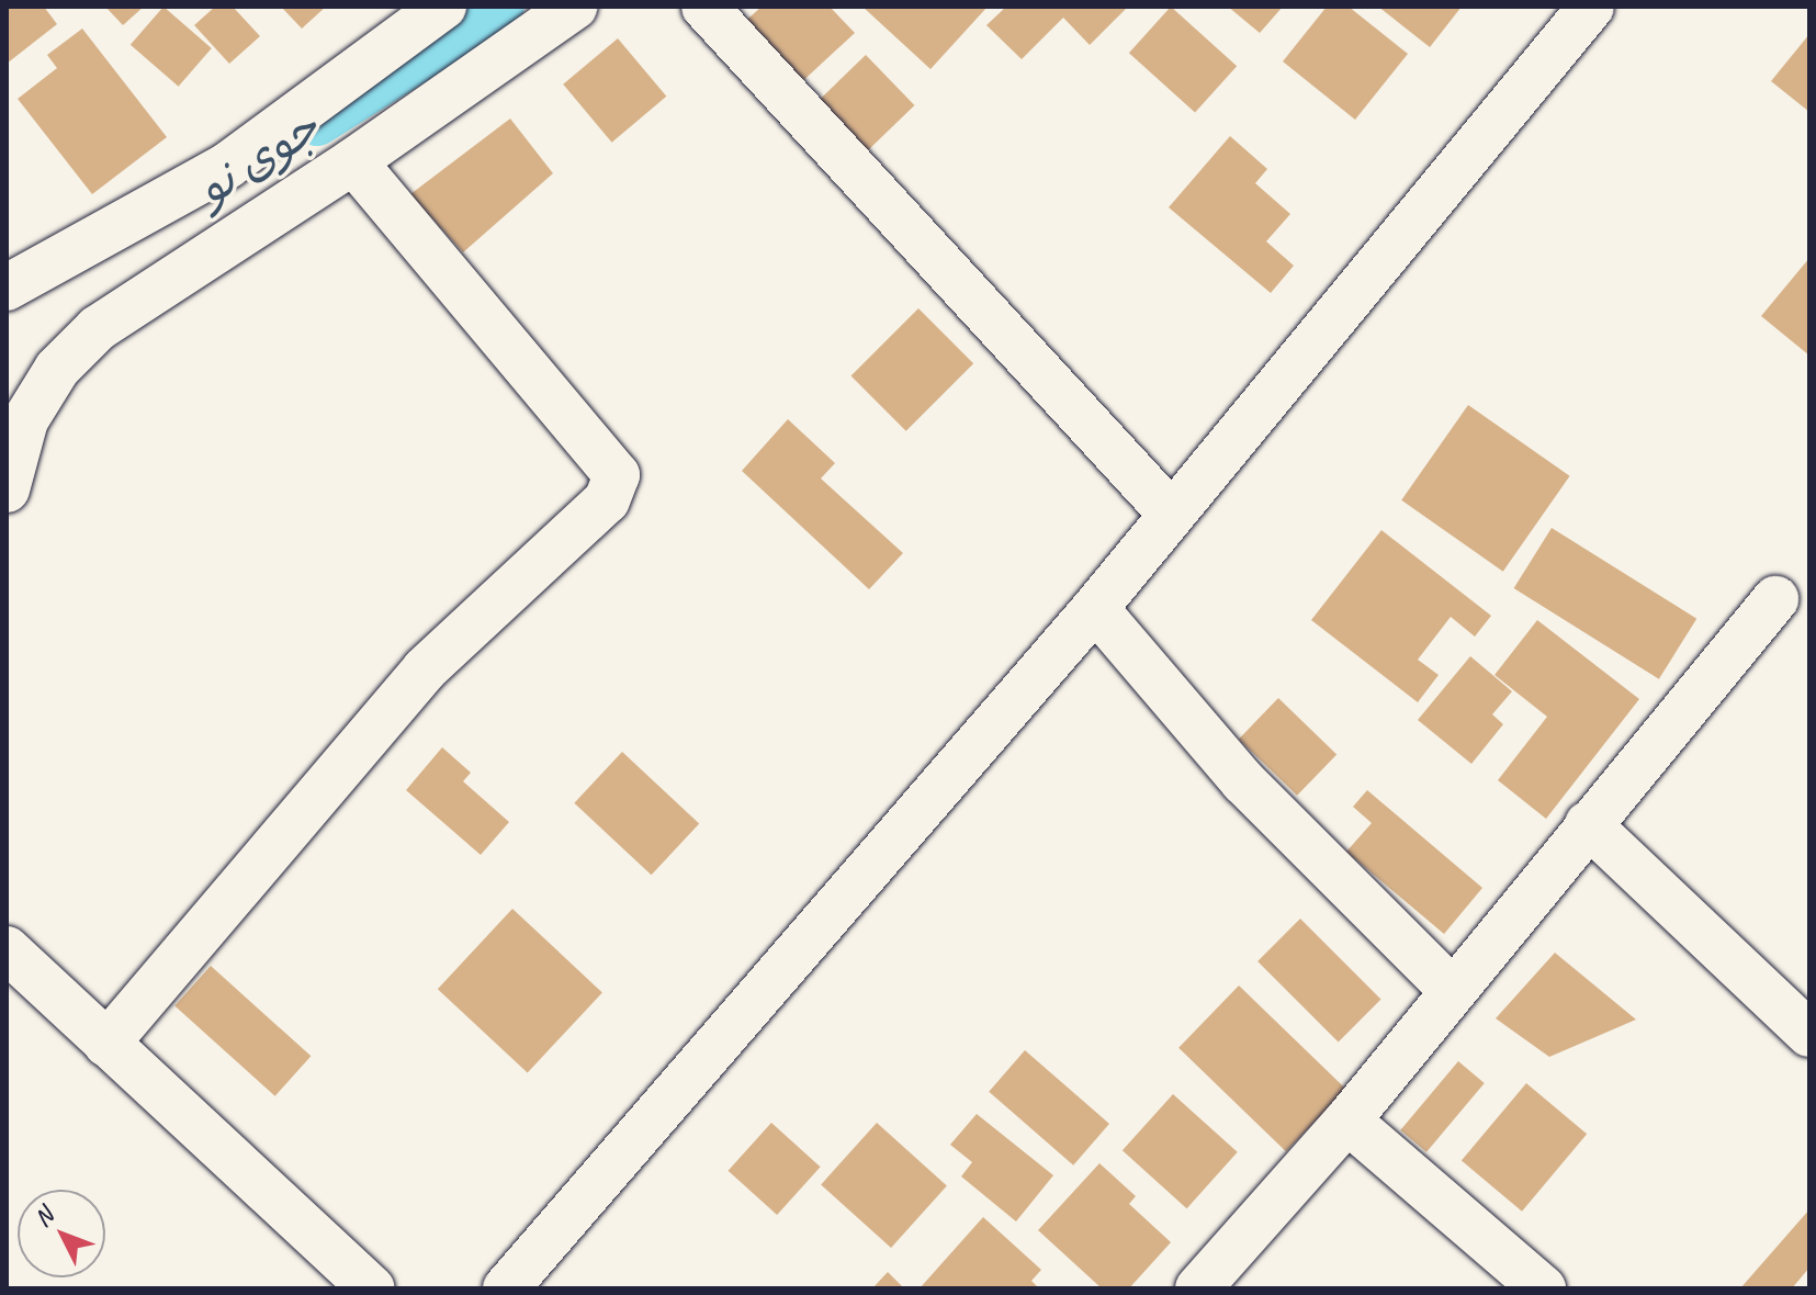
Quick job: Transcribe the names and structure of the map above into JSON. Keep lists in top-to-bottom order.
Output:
{
  "water": ["جوی نو"],
  "north": "top left"
}
